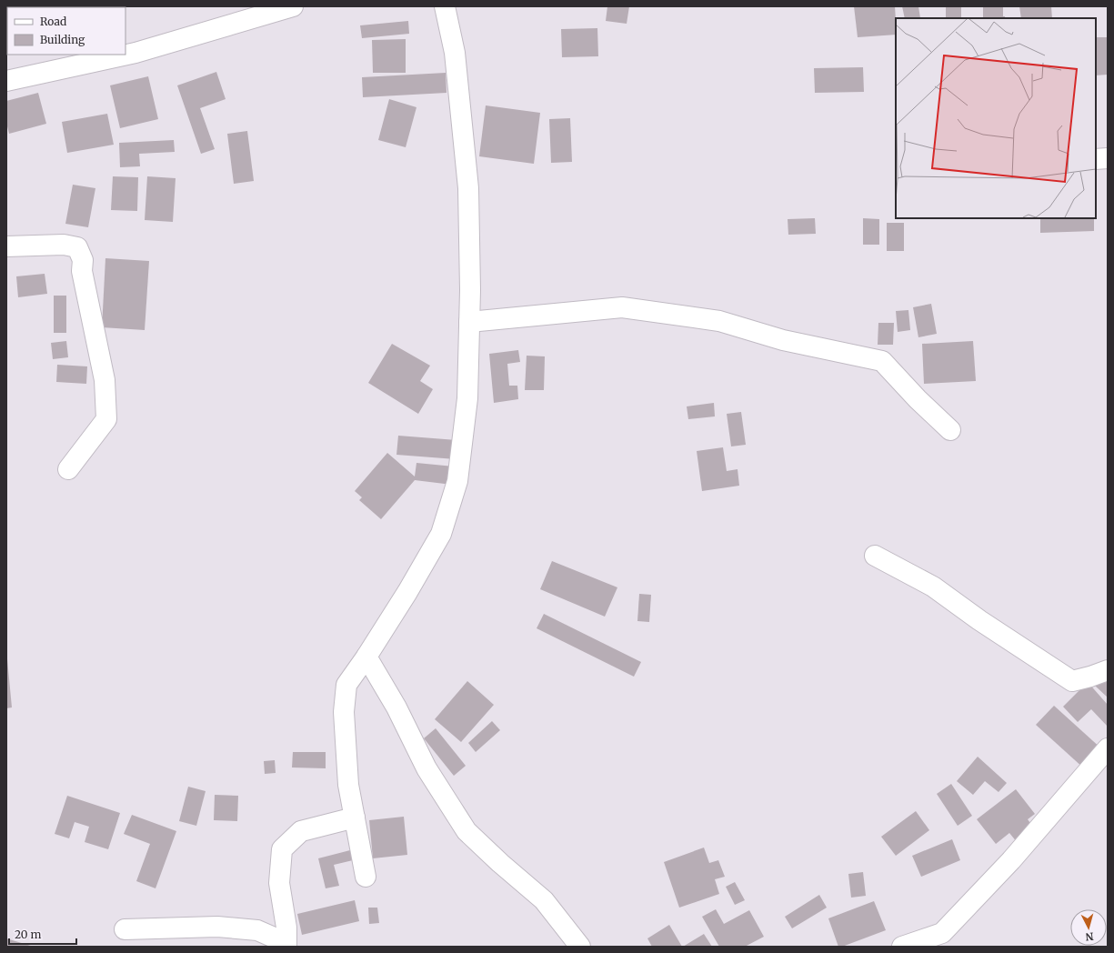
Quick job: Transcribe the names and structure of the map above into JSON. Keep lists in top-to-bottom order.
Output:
{
  "legend": ["Road", "Building"],
  "scale_bar": "20 m",
  "north": "bottom"
}
